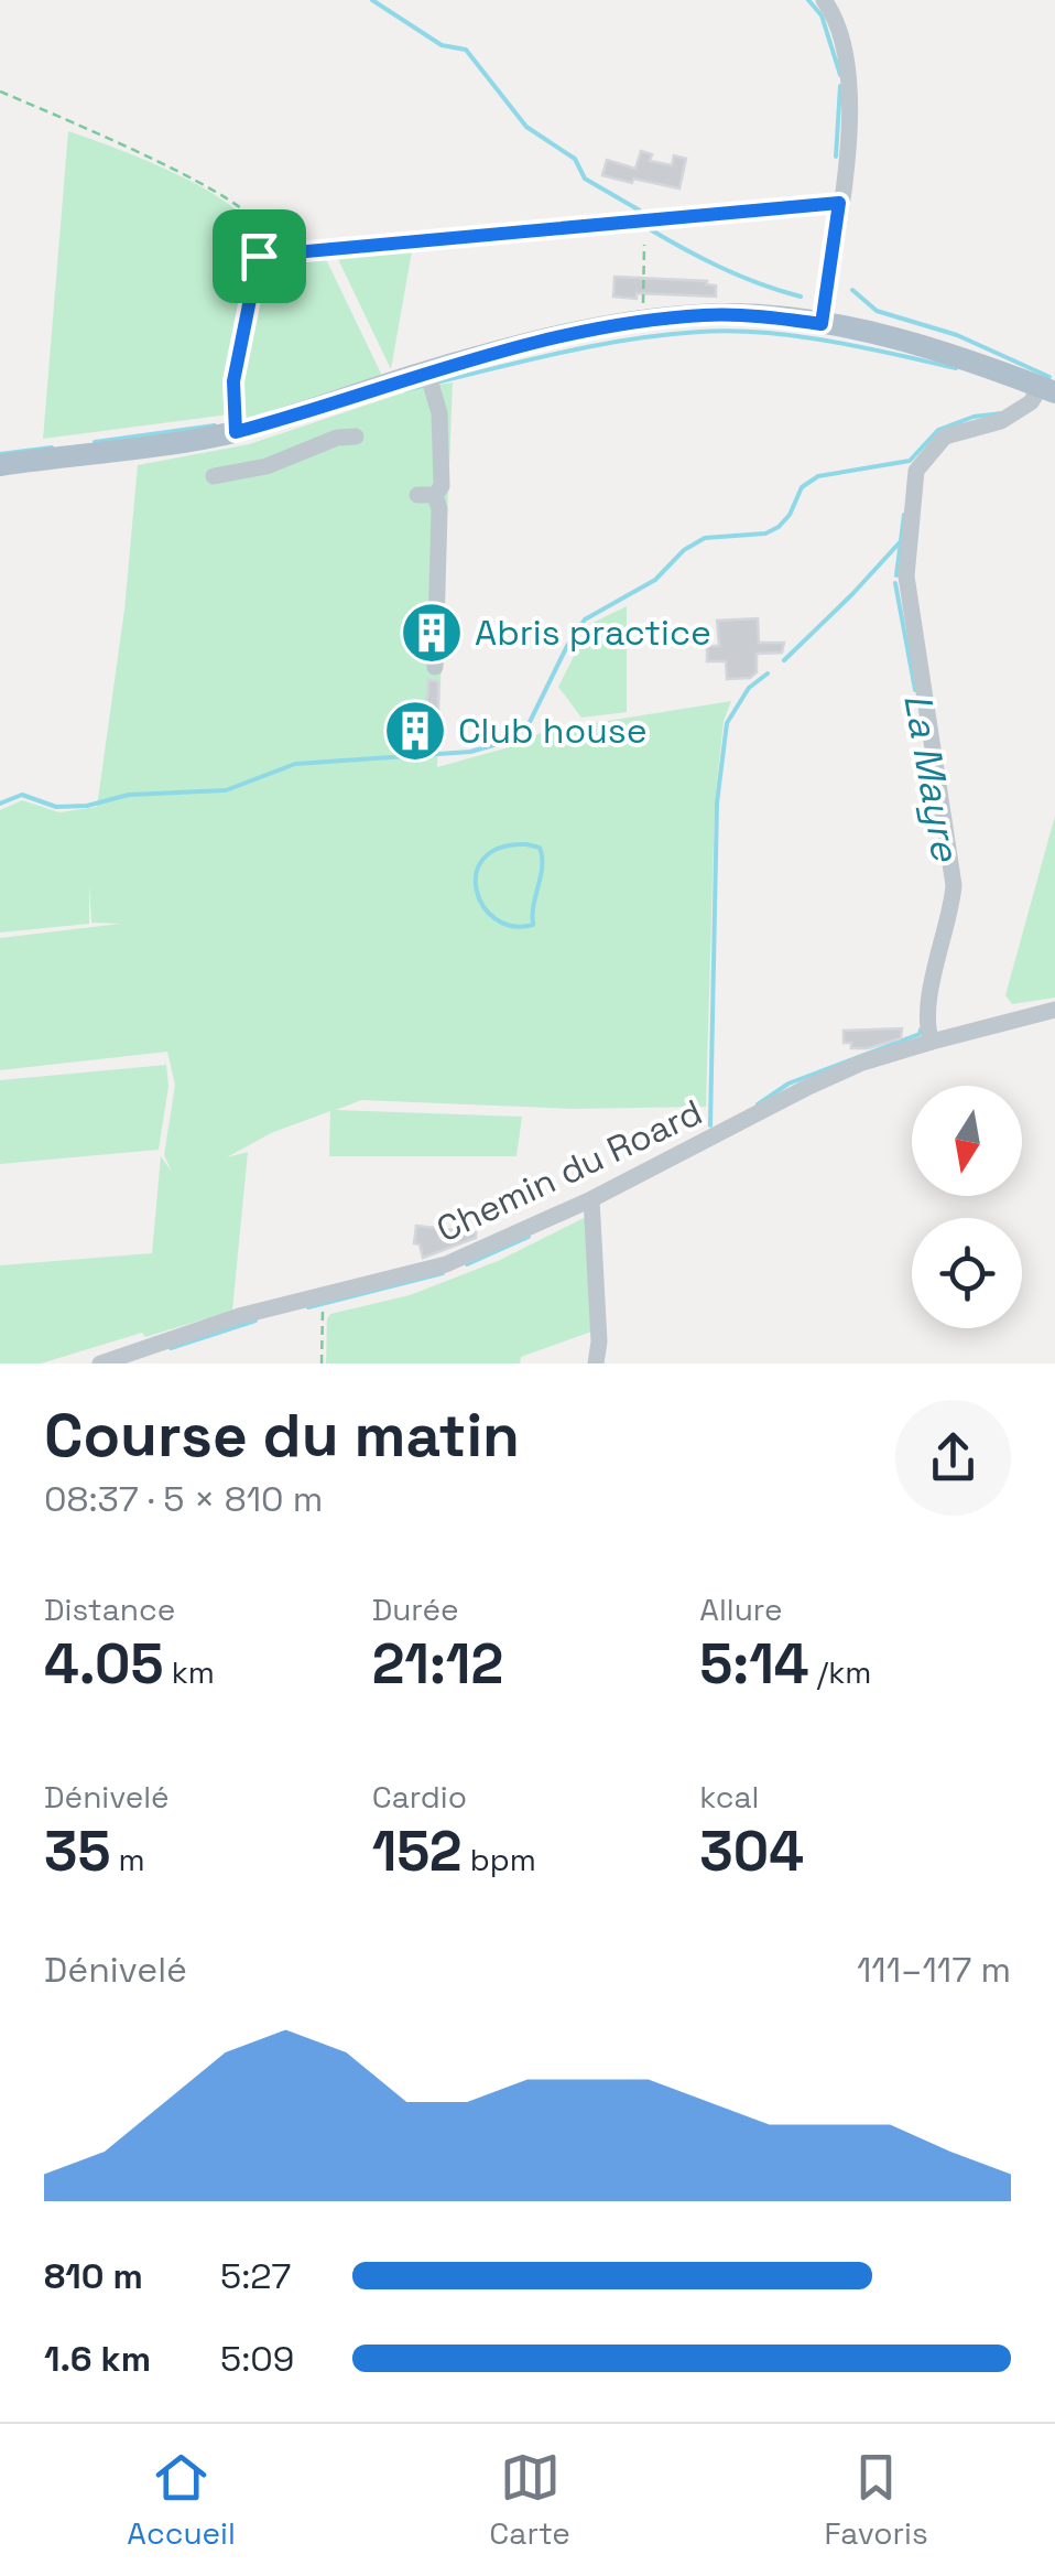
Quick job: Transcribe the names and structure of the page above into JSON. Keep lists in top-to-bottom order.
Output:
{
  "streets": {
    "street": ["Chemin du Roard"]
  },
  "water": ["La Mayre"],
  "places": {
    "building": ["Abris practice", "Club house"]
  },
  "north": "bottom",
  "page": {
    "heading": ["Course du matin", "08:37 · 5 × 810 m"],
    "stats": [
      ["Distance", "4.05 km"],
      ["Durée", "21:12"],
      ["Allure", "5:14 /km"],
      ["Dénivelé", "35 m"],
      ["Cardio", "152 bpm"],
      ["kcal", "304"]
    ],
    "chart": ["Dénivelé", "111–117 m"],
    "list": [
      {
        "name": "810 m",
        "note": "5:27"
      },
      {
        "name": "1.6 km",
        "note": "5:09"
      }
    ],
    "tabs": ["Accueil", "Carte", "Favoris"]
  }
}
